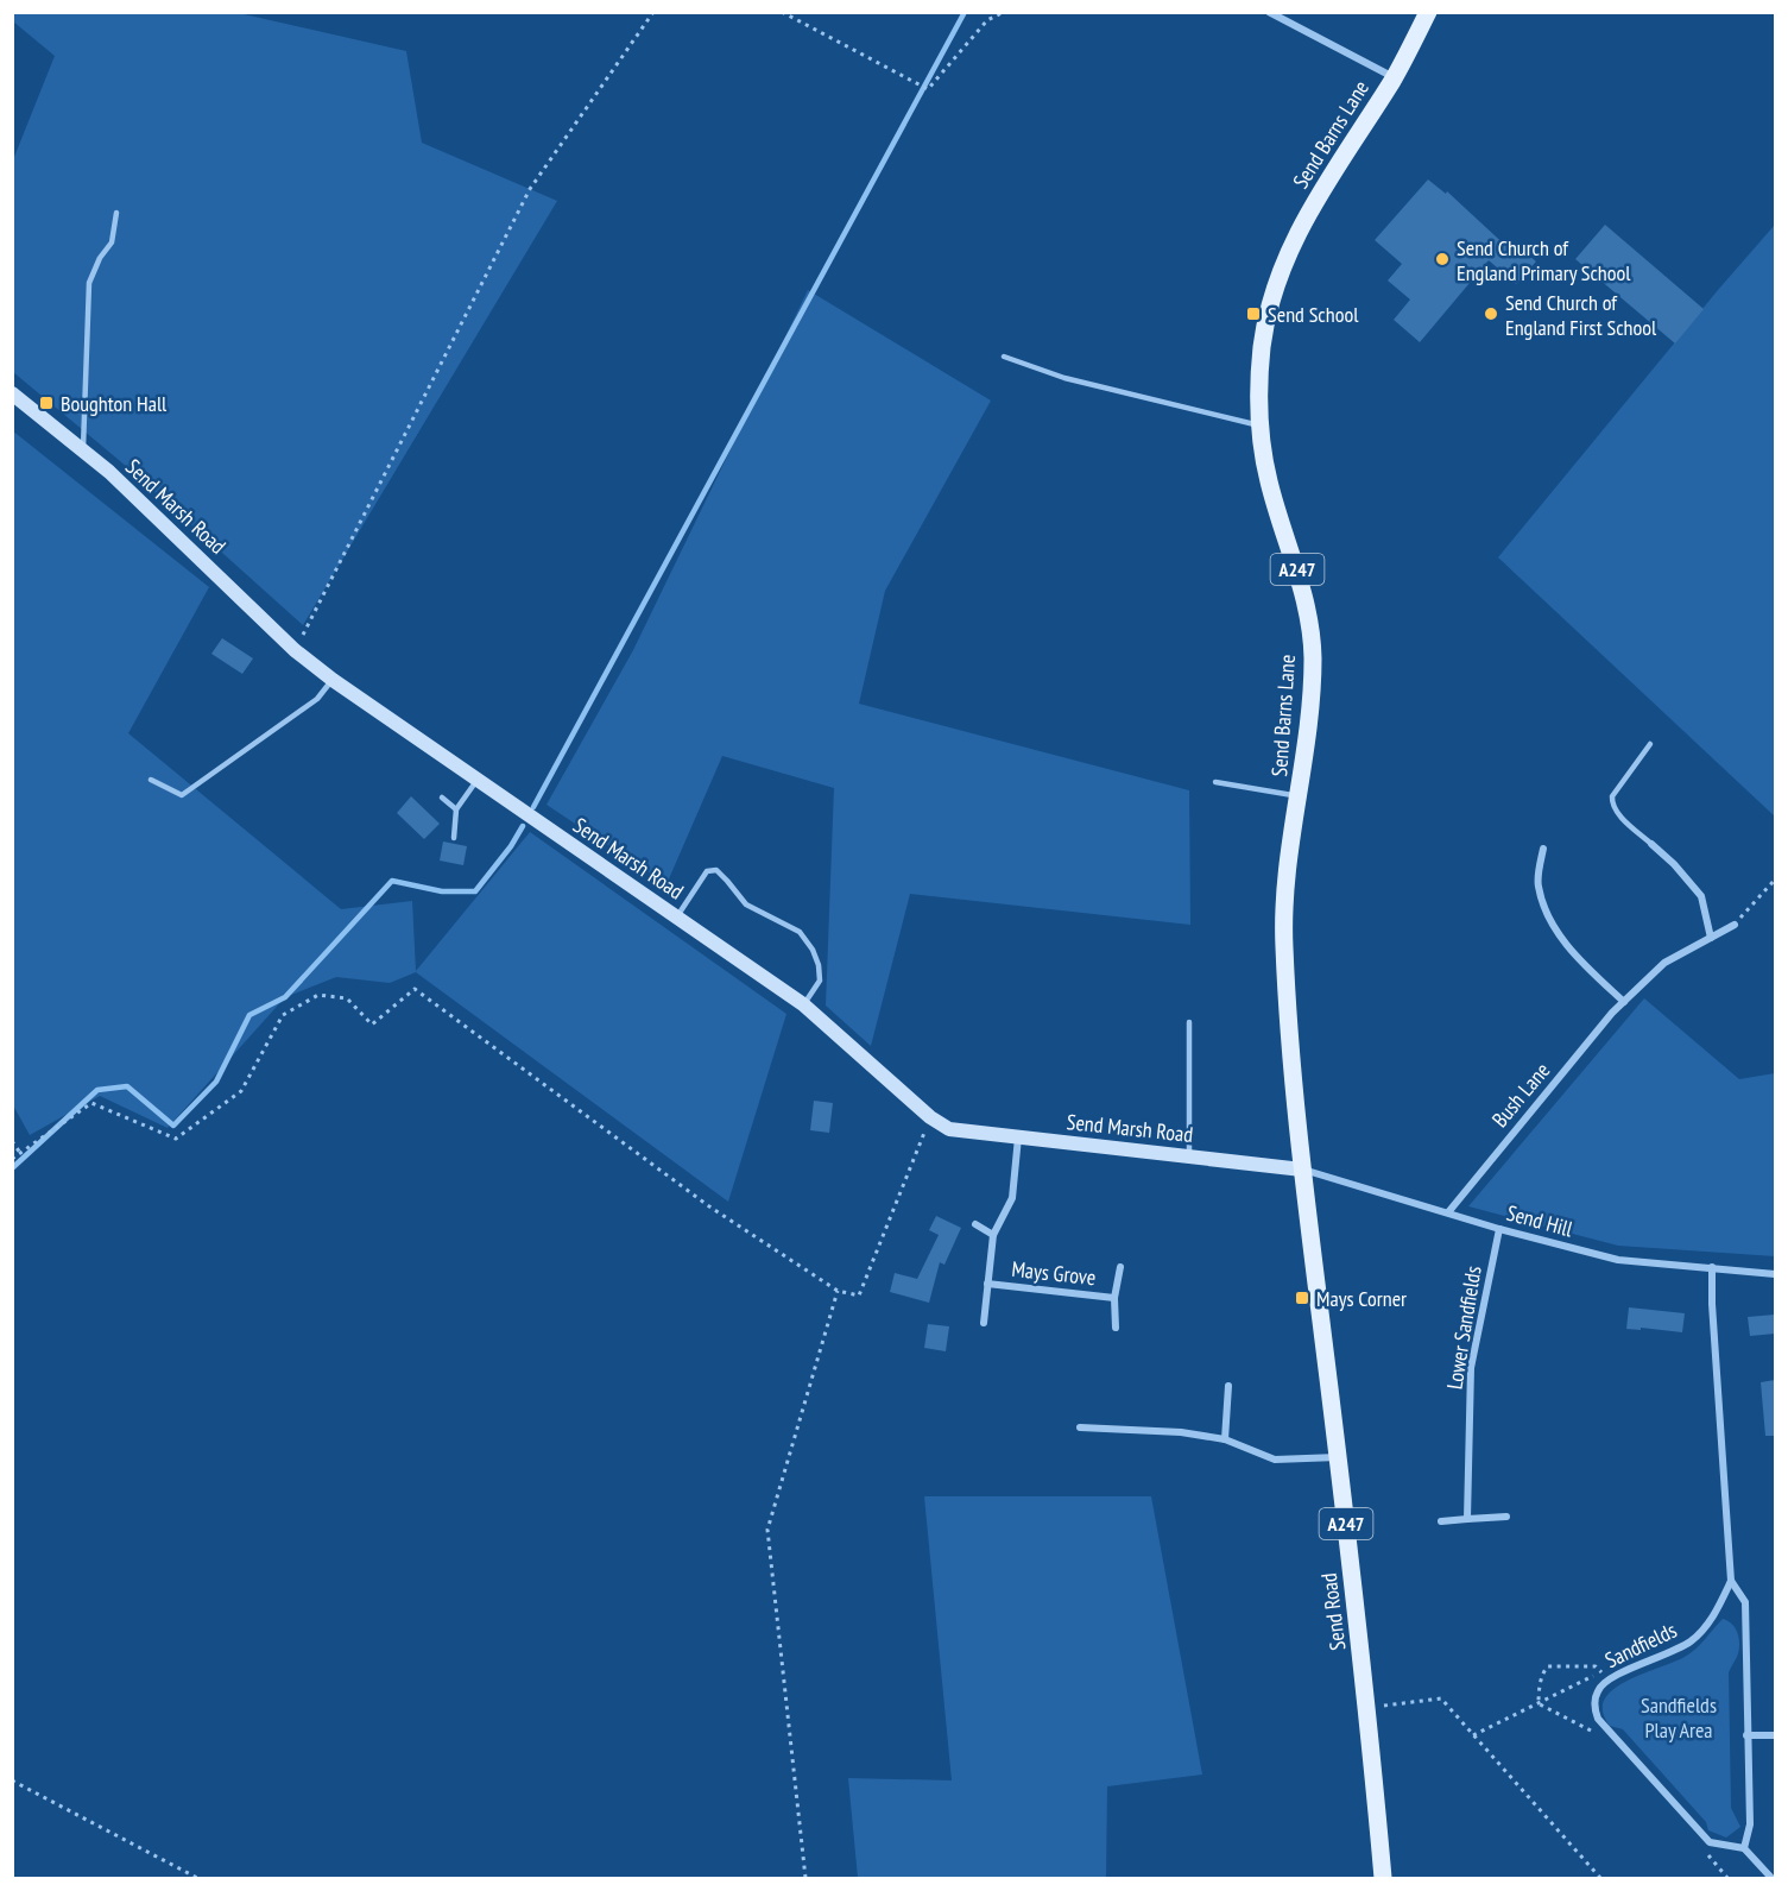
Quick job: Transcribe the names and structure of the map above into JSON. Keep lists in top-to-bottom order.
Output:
{
  "streets": {
    "main road": [
      "Send Barns Lane",
      "Send Marsh Road",
      "A247",
      "Send Road"
    ],
    "street": [
      "Bush Lane",
      "Send Hill",
      "Mays Grove",
      "Lower Sandfields",
      "Sandfields"
    ]
  },
  "crossings": [
    ["Send Barns Lane", "Send Marsh Road"],
    ["Send Barns Lane", "Send Hill"],
    ["Send Barns Lane", "Send Road"],
    ["Send Marsh Road", "Send Hill"],
    ["Send Marsh Road", "Send Road"],
    ["Bush Lane", "Send Hill"],
    ["Send Hill", "Lower Sandfields"],
    ["Send Hill", "Send Road"]
  ],
  "parks": ["Sandfields Play Area"],
  "places": {
    "other": ["Send Church of England Primary School", "Send Church of England First School"],
    "transit": ["Send School", "Boughton Hall", "Mays Corner"]
  }
}
